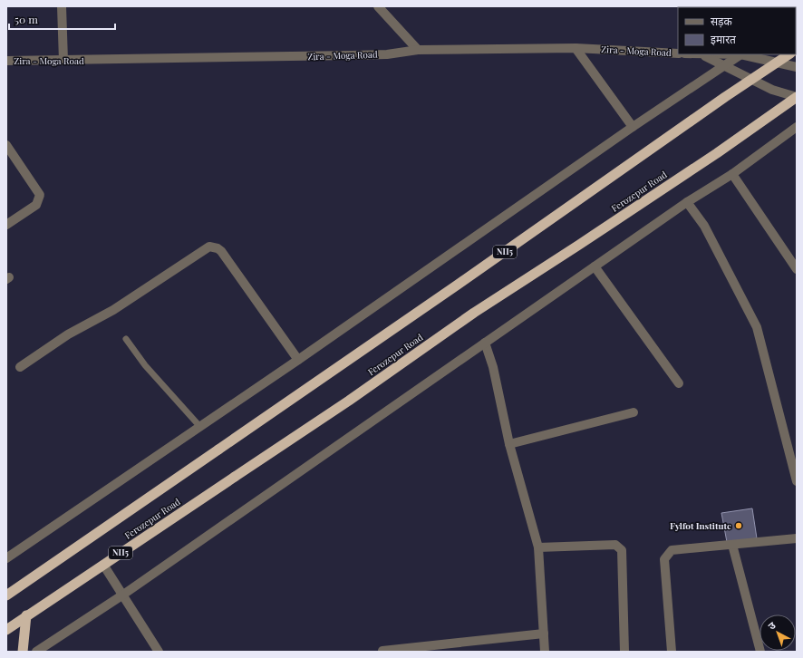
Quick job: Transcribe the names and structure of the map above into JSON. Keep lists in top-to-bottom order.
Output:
{
  "streets": {
    "highway": ["Ferozepur Road", "NH5"],
    "street": ["Zira - Moga Road"]
  },
  "crossings": [
    ["Zira - Moga Road", "Ferozepur Road"]
  ],
  "places": ["Fylfot Institute"],
  "legend": ["सड़क", "इमारत"],
  "scale_bar": "50 m",
  "north": "top left"
}
